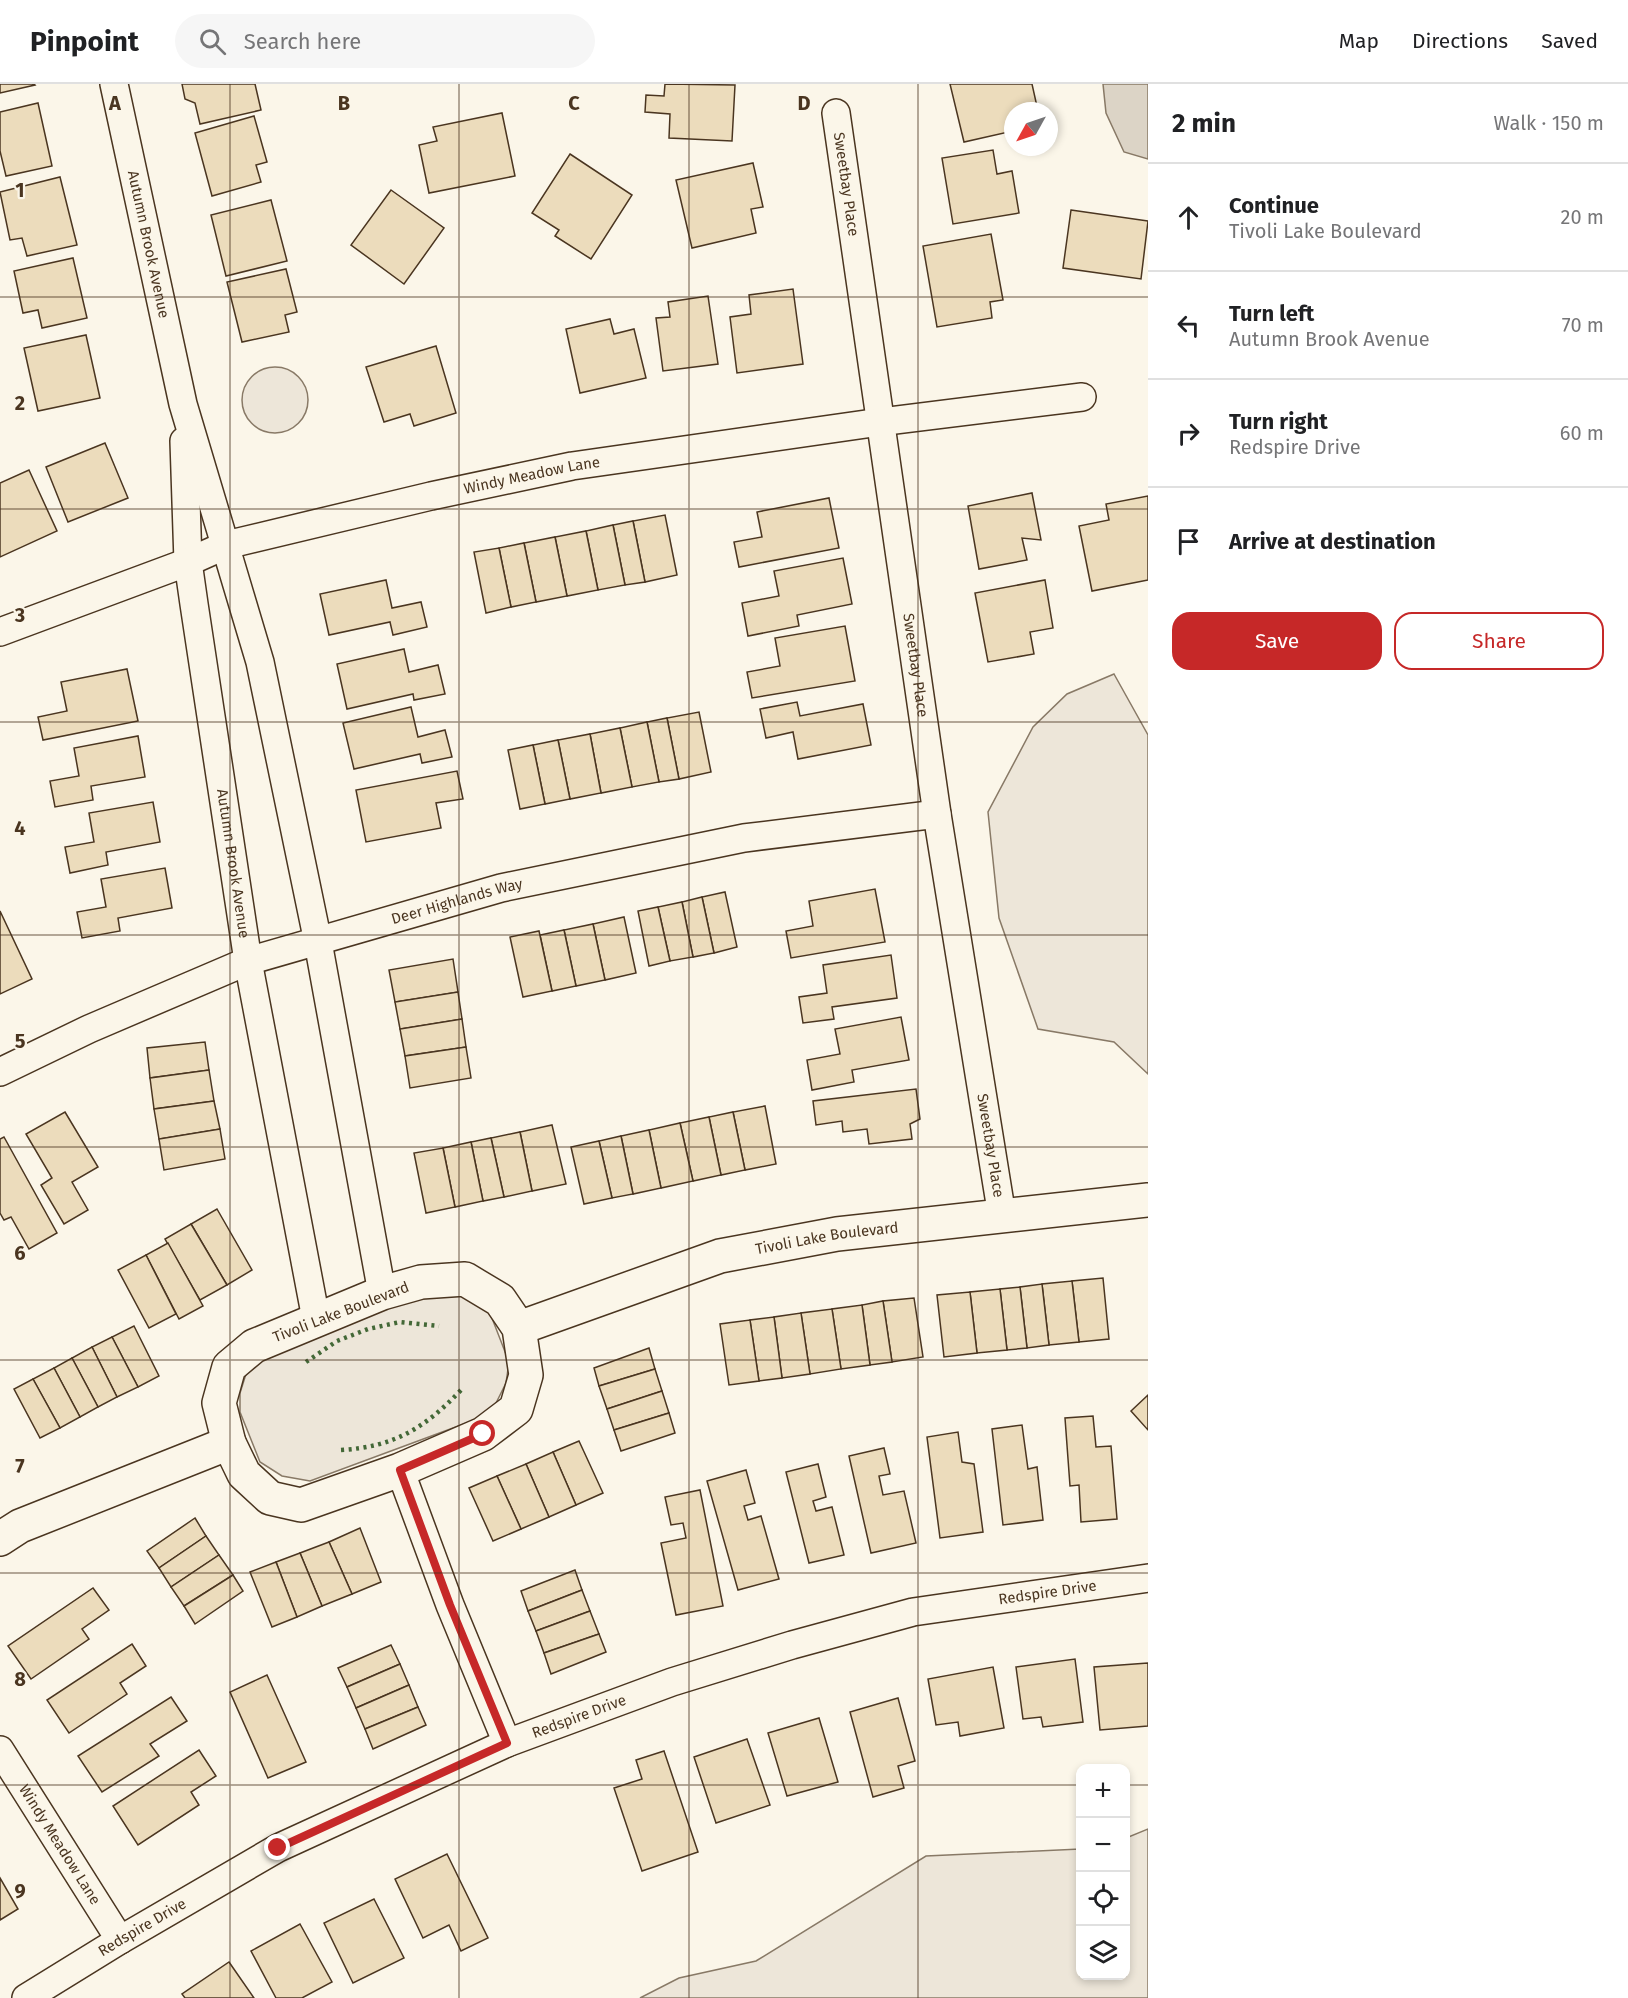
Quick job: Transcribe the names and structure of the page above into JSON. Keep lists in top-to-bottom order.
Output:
{
  "streets": {
    "street": [
      "Sweetbay Place",
      "Autumn Brook Avenue",
      "Windy Meadow Lane",
      "Deer Highlands Way",
      "Tivoli Lake Boulevard",
      "Redspire Drive"
    ]
  },
  "crossings": [
    ["Sweetbay Place", "Windy Meadow Lane"],
    ["Sweetbay Place", "Deer Highlands Way"],
    ["Sweetbay Place", "Tivoli Lake Boulevard"],
    ["Autumn Brook Avenue", "Windy Meadow Lane"],
    ["Autumn Brook Avenue", "Deer Highlands Way"],
    ["Autumn Brook Avenue", "Tivoli Lake Boulevard"],
    ["Windy Meadow Lane", "Redspire Drive"]
  ],
  "north": "bottom left",
  "page": {
    "header": "Pinpoint",
    "search": "Search here",
    "nav": ["Map", "Directions", "Saved"],
    "heading": ["2 min", "Walk · 150 m"],
    "list": [
      ["Continue", "Tivoli Lake Boulevard", "20 m"],
      ["Turn left", "Autumn Brook Avenue", "70 m"],
      ["Turn right", "Redspire Drive", "60 m"],
      "Arrive at destination"
    ],
    "buttons": ["Save", "Share"],
    "map_buttons": ["+", "−"]
  },
  "grid": {
    "columns": [
      "A",
      "B",
      "C",
      "D"
    ],
    "rows": [
      "1",
      "2",
      "3",
      "4",
      "5",
      "6",
      "7",
      "8",
      "9"
    ]
  }
}
